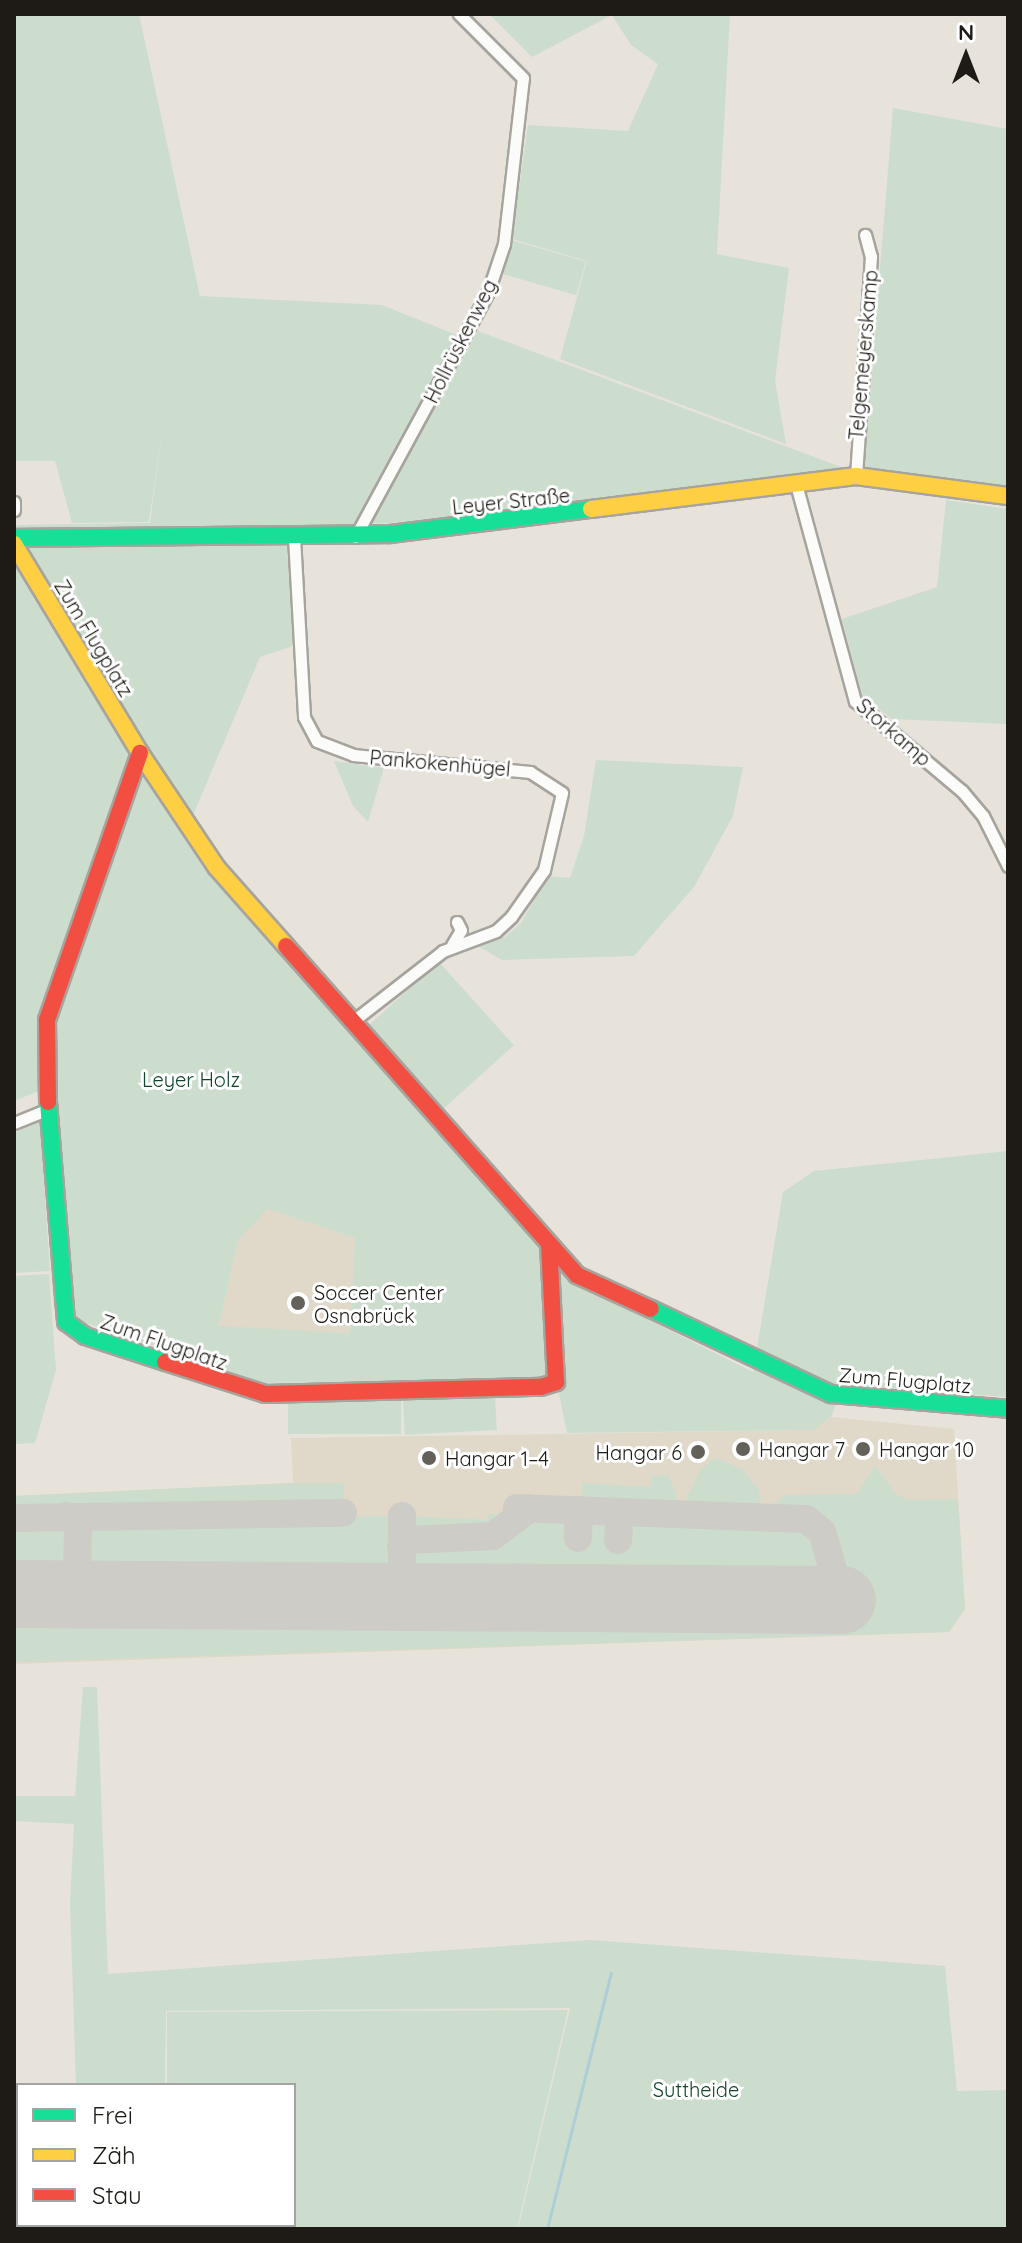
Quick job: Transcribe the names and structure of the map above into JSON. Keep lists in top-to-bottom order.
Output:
{
  "streets": {
    "street": [
      "Hollrüskenweg",
      "Telgemeyerskamp",
      "Leyer Straße",
      "Zum Flugplatz",
      "Storkamp",
      "Pankokenhügel"
    ]
  },
  "crossings": [
    ["Hollrüskenweg", "Leyer Straße"],
    ["Telgemeyerskamp", "Leyer Straße"],
    ["Leyer Straße", "Storkamp"],
    ["Leyer Straße", "Pankokenhügel"],
    ["Zum Flugplatz", "Pankokenhügel"]
  ],
  "parks": ["Leyer Holz", "Suttheide"],
  "places": [
    "Soccer Center Osnabrück",
    "Hangar 7",
    "Hangar 10",
    "Hangar 6",
    "Hangar 1–4"
  ],
  "legend": ["Frei", "Zäh", "Stau"],
  "north": "top"
}
